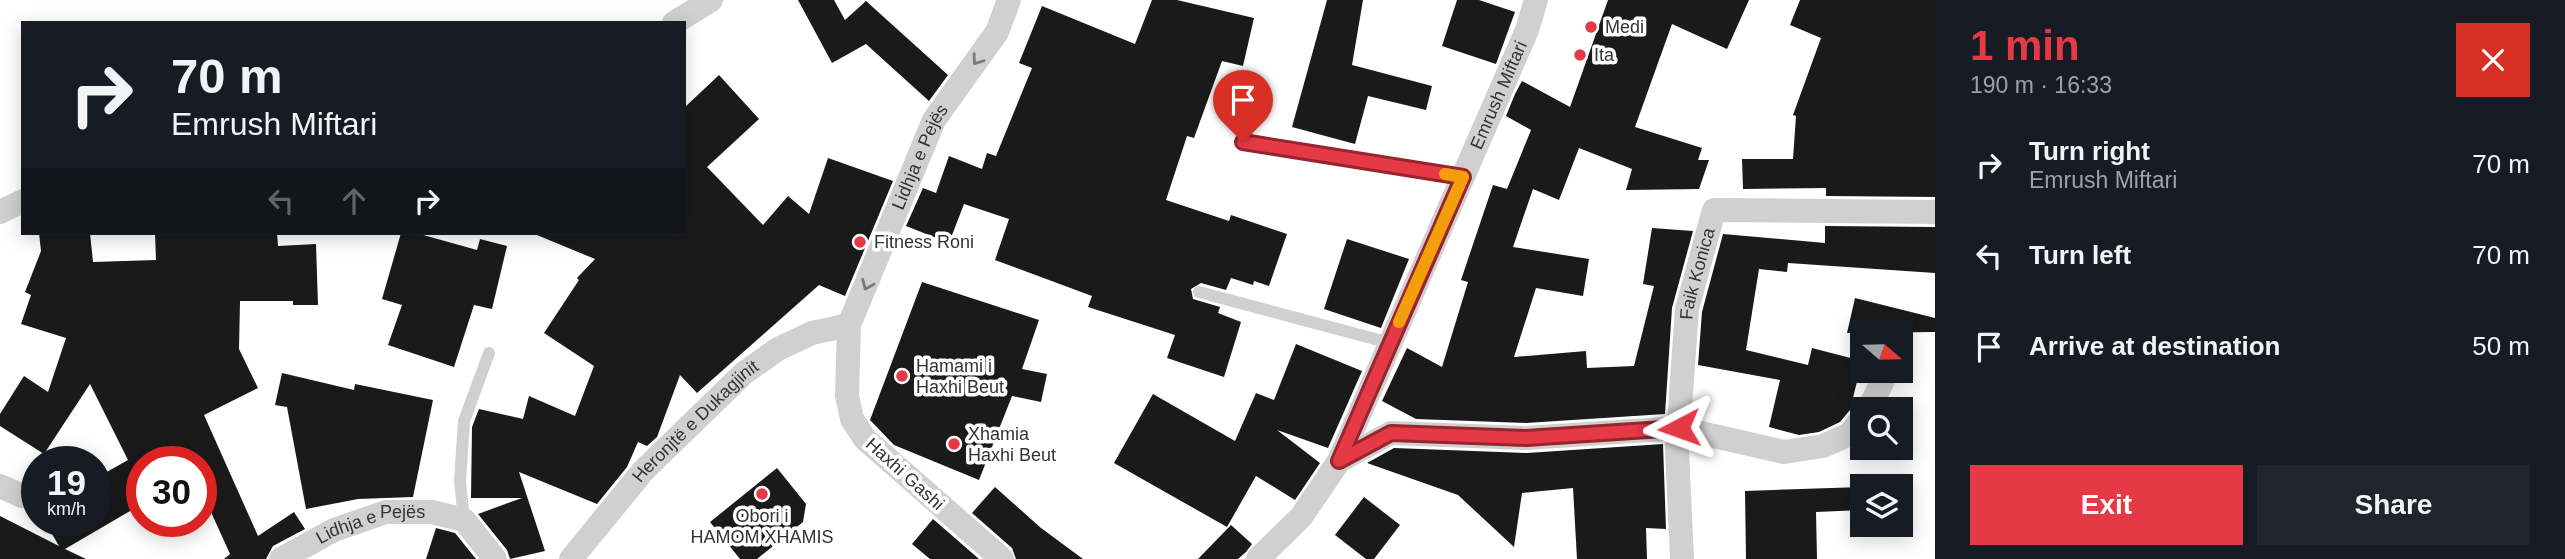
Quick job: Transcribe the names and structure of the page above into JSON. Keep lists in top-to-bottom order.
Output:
{
  "streets": {
    "street": [
      "Emrush Miftari",
      "Lidhja e Pejës",
      "Faik Konica",
      "Heronjtë e Dukagjinit",
      "Haxhi Gashi"
    ]
  },
  "crossings": [
    ["Lidhja e Pejës", "Heronjtë e Dukagjinit"],
    ["Lidhja e Pejës", "Haxhi Gashi"],
    ["Heronjtë e Dukagjinit", "Haxhi Gashi"]
  ],
  "one_way": ["Lidhja e Pejës"],
  "places": [
    "Medi",
    "Ita",
    "Fitness Roni",
    "Hamami i Haxhi Beut",
    "Xhamia Haxhi Beut",
    "Obori i HAMOM XHAMIS"
  ],
  "north": "right",
  "page": {
    "heading": ["1 min", "190 m · 16:33"],
    "turn": ["70 m", "Emrush Miftari"],
    "list": [
      {
        "name": "Turn right",
        "note": "Emrush Miftari",
        "value": "70 m"
      },
      {
        "name": "Turn left",
        "value": "70 m"
      },
      {
        "name": "Arrive at destination",
        "value": "50 m"
      }
    ],
    "speed": "19 km/h",
    "limit": "30",
    "buttons": ["Exit", "Share"]
  }
}
